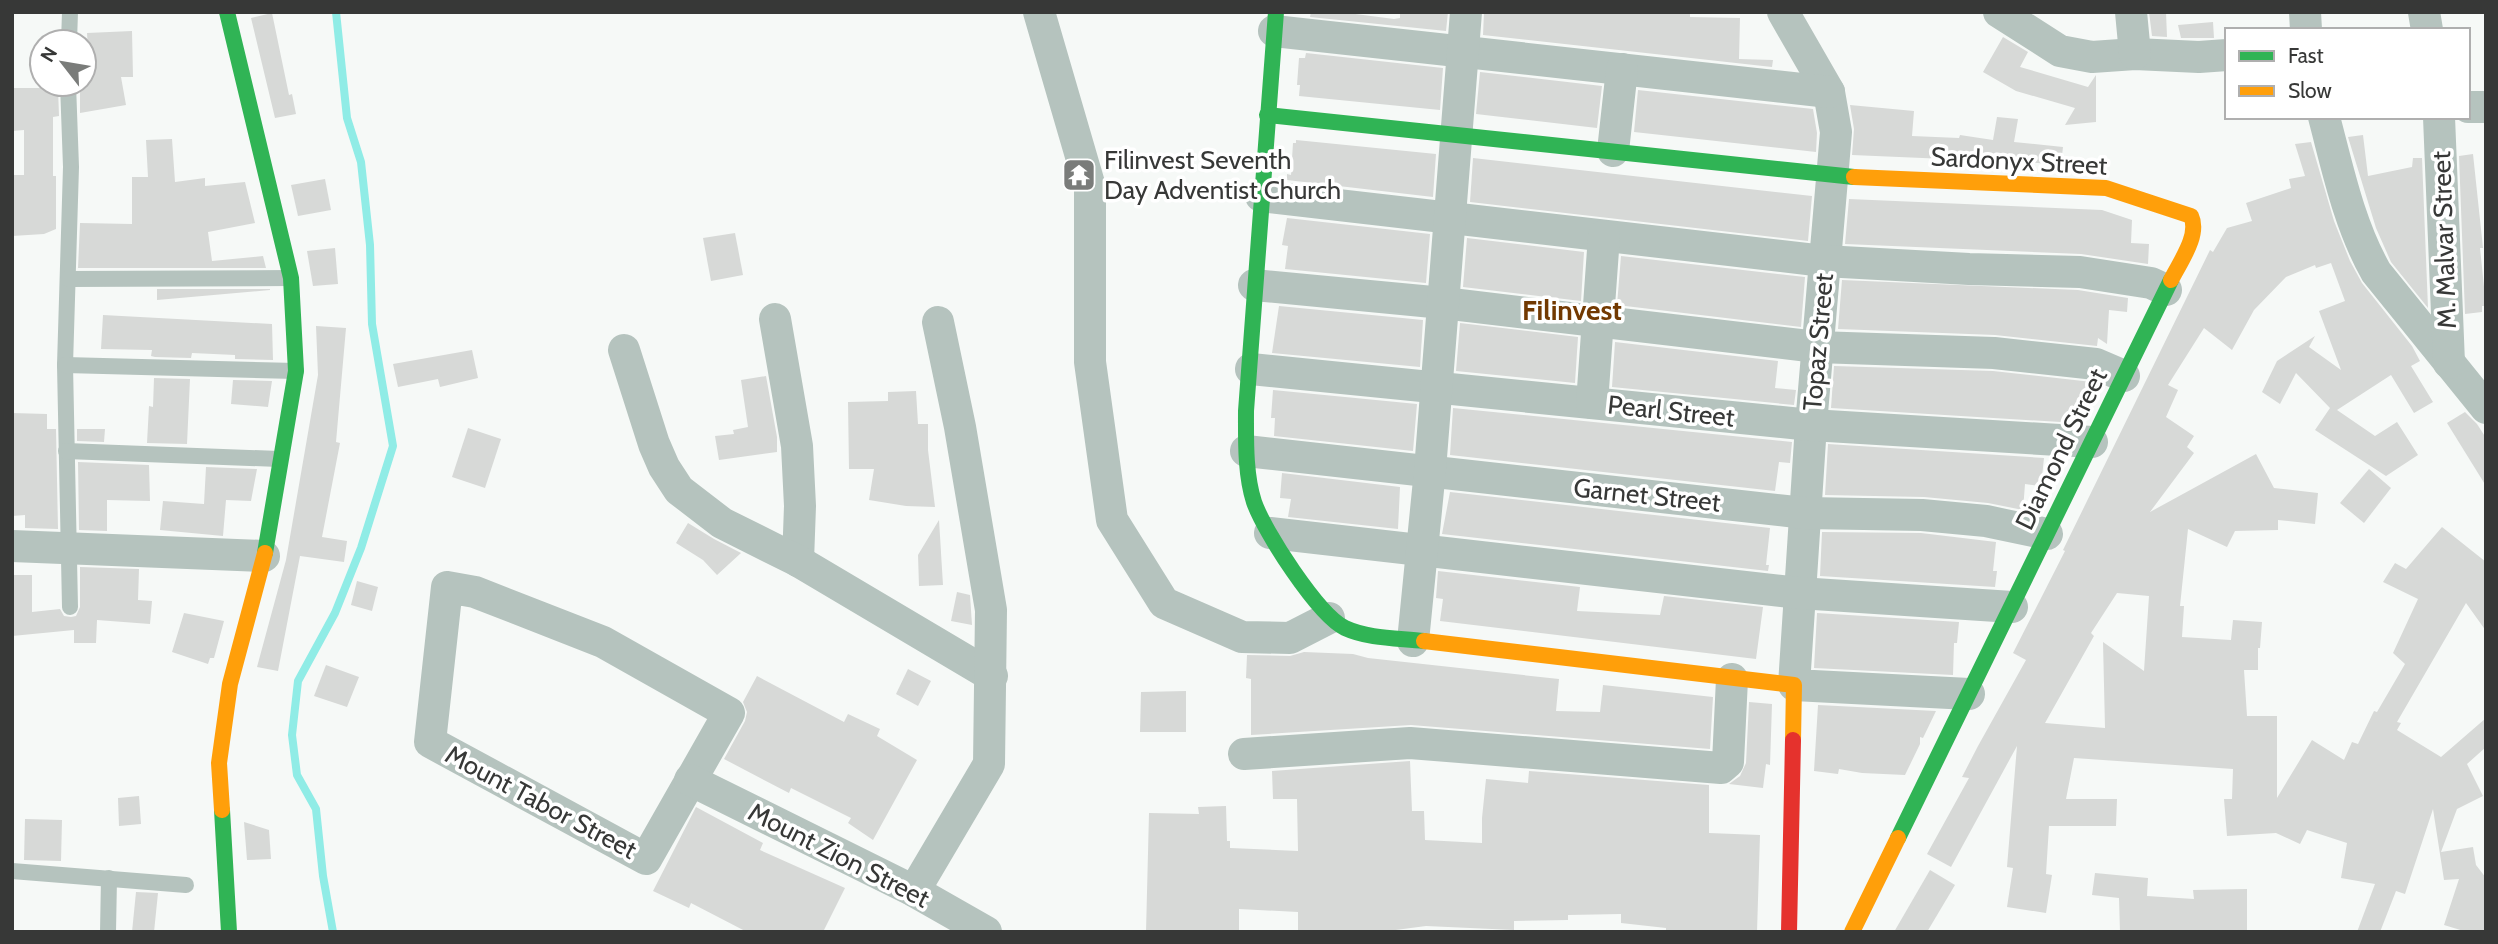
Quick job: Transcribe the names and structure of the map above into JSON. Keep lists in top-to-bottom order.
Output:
{
  "streets": {
    "street": [
      "Sardonyx Street",
      "M. Malvar Street",
      "Topaz Street",
      "Pearl Street",
      "Diamond Street",
      "Garnet Street",
      "Mount Tabor Street",
      "Mount Zion Street"
    ]
  },
  "crossings": [
    ["Sardonyx Street", "Topaz Street"],
    ["Sardonyx Street", "Diamond Street"],
    ["Topaz Street", "Pearl Street"],
    ["Topaz Street", "Garnet Street"],
    ["Pearl Street", "Diamond Street"],
    ["Diamond Street", "Garnet Street"],
    ["Mount Tabor Street", "Mount Zion Street"]
  ],
  "districts": ["Filinvest"],
  "places": {
    "temple": ["Filinvest Seventh Day Adventist Church"]
  },
  "legend": ["Fast", "Slow"],
  "north": "top left"
}
